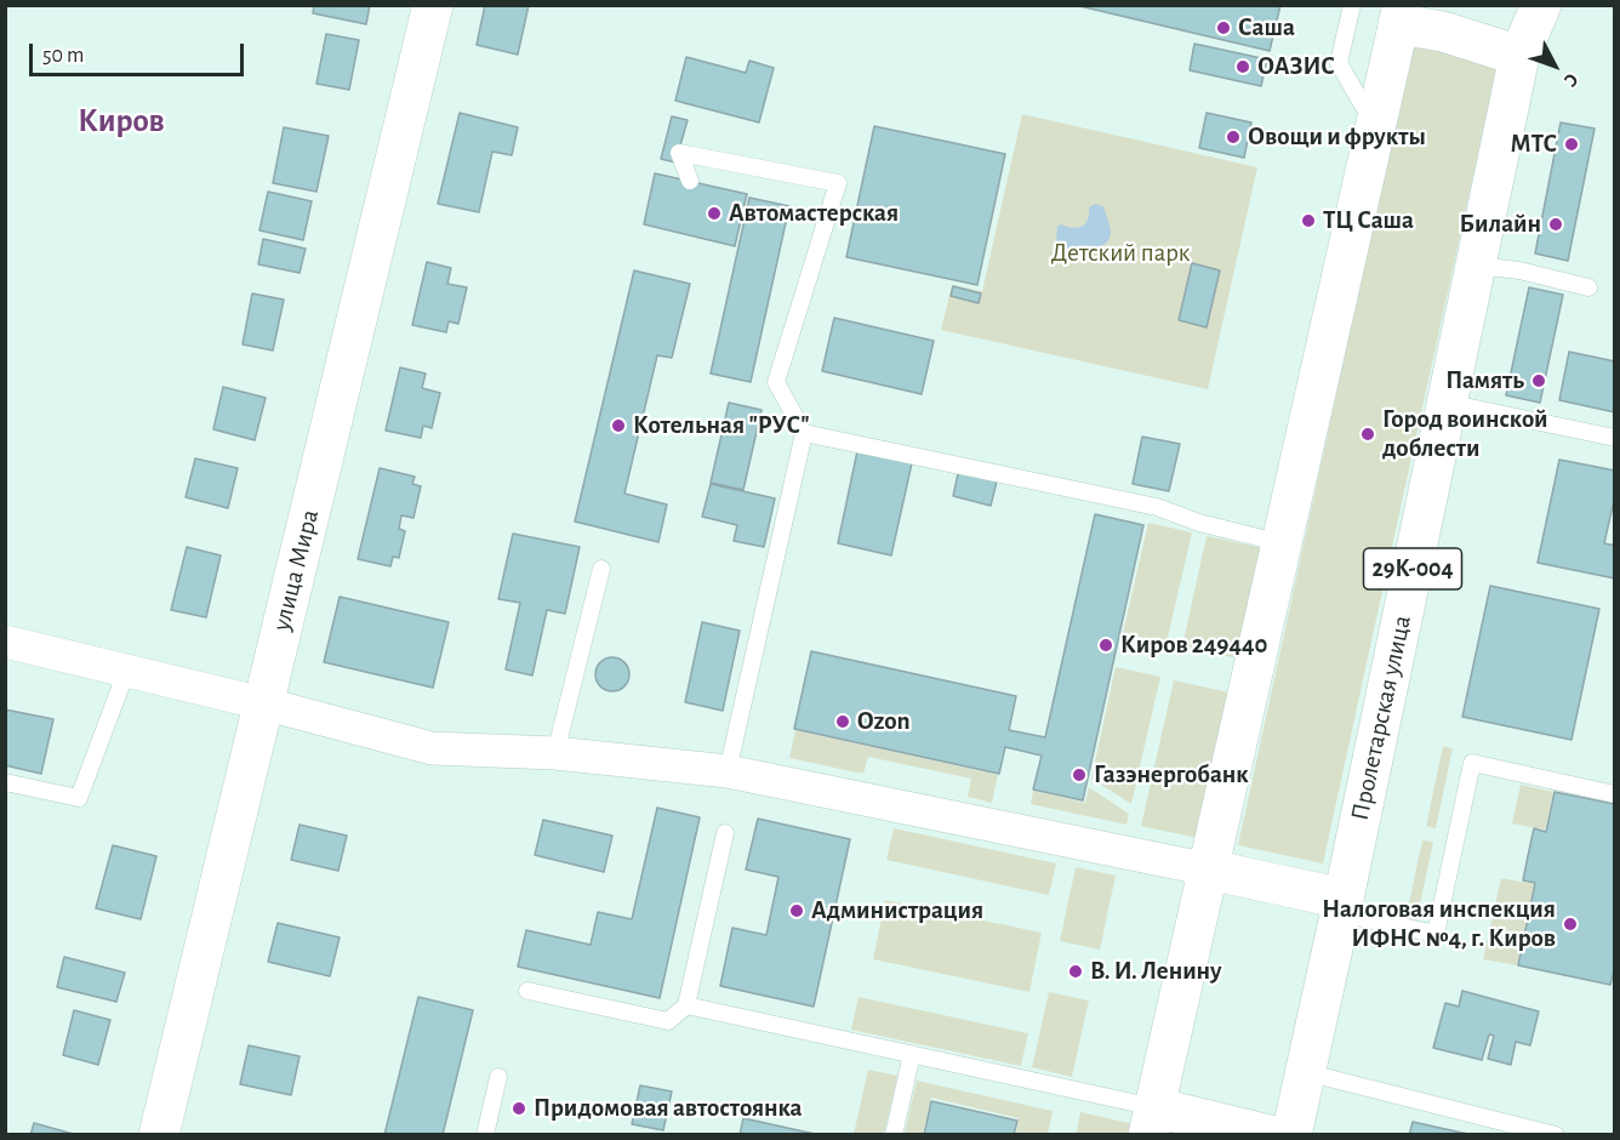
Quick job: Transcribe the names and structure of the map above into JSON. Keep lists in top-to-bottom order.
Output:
{
  "streets": {
    "main road": ["29К-004", "улица Мира", "Пролетарская улица"]
  },
  "districts": ["Киров"],
  "parks": ["Детский парк"],
  "places": [
    "Саша",
    "ОАЗИС",
    "Овощи и фрукты",
    "МТС",
    "Автомастерская",
    "ТЦ Саша",
    "Билайн",
    "Память",
    "Котельная \"РУС\"",
    "Город воинской доблести",
    "Киров 249440",
    "Ozon",
    "Газэнергобанк",
    "Администрация",
    "Налоговая инспекция ИФНС №4, г. Киров",
    "В. И. Ленину",
    "Придомовая автостоянка"
  ],
  "scale_bar": "50 m",
  "north": "bottom right"
}
